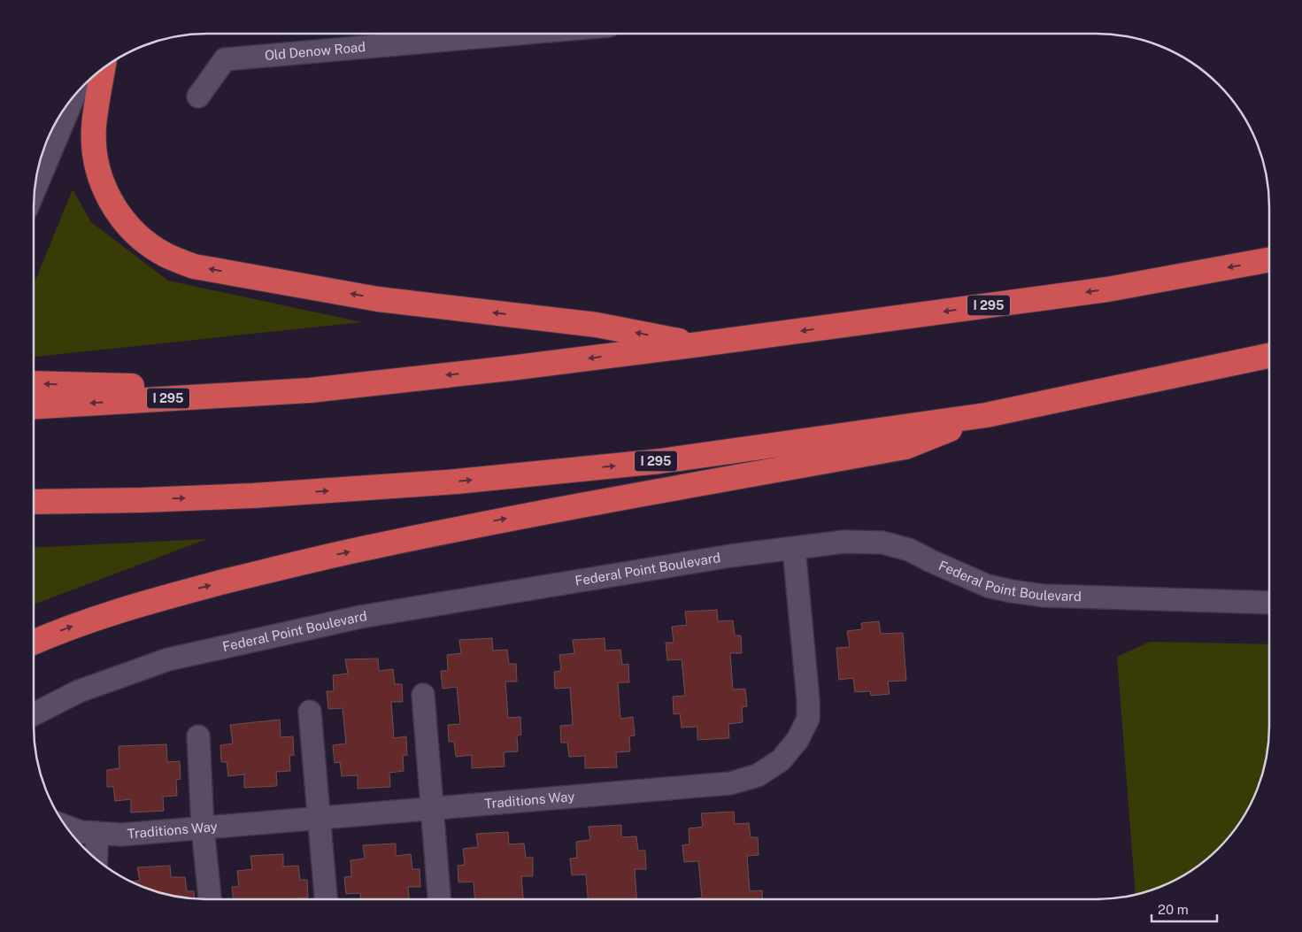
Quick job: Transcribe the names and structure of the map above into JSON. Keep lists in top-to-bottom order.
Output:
{
  "streets": {
    "highway": ["I 295"],
    "street": ["Old Denow Road", "Federal Point Boulevard", "Traditions Way"]
  },
  "crossings": [
    ["Federal Point Boulevard", "Traditions Way"]
  ],
  "scale_bar": "20 m"
}
